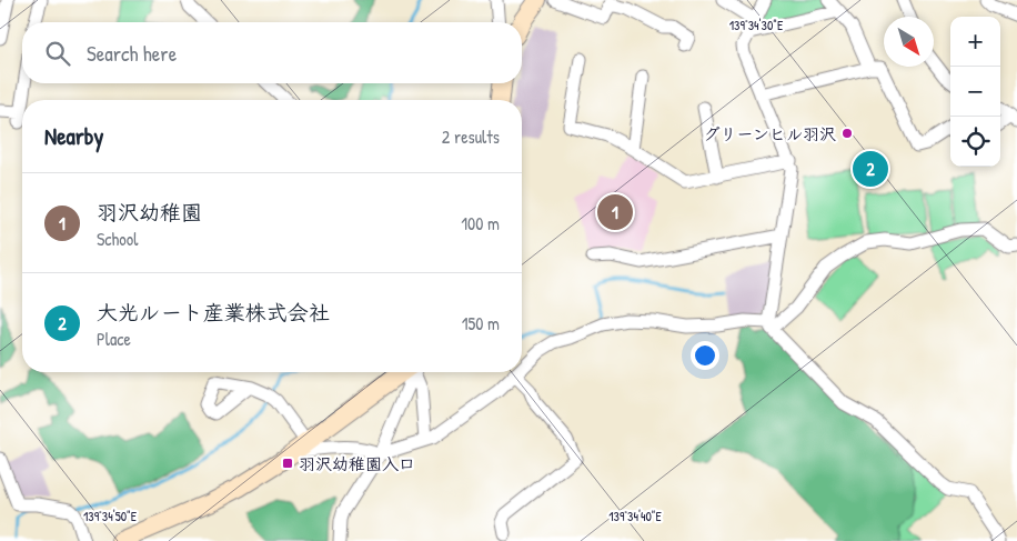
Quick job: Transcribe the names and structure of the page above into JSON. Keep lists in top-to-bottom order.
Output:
{
  "places": {
    "other": ["グリーンヒル羽沢"],
    "transit": ["羽沢幼稚園入口"]
  },
  "north": "bottom right",
  "page": {
    "map_buttons": ["+", "−"],
    "search": "Search here",
    "heading": ["Nearby", "2 results"],
    "pins": ["2", "1"],
    "list": [
      {
        "mark": "1",
        "name": "羽沢幼稚園",
        "note": "School",
        "value": "100 m"
      },
      {
        "mark": "2",
        "name": "大光ルート産業株式会社",
        "note": "Place",
        "value": "150 m"
      }
    ]
  },
  "coordinates": ["139°34'30\"E", "139°34'50\"E", "139°34'40\"E"]
}
